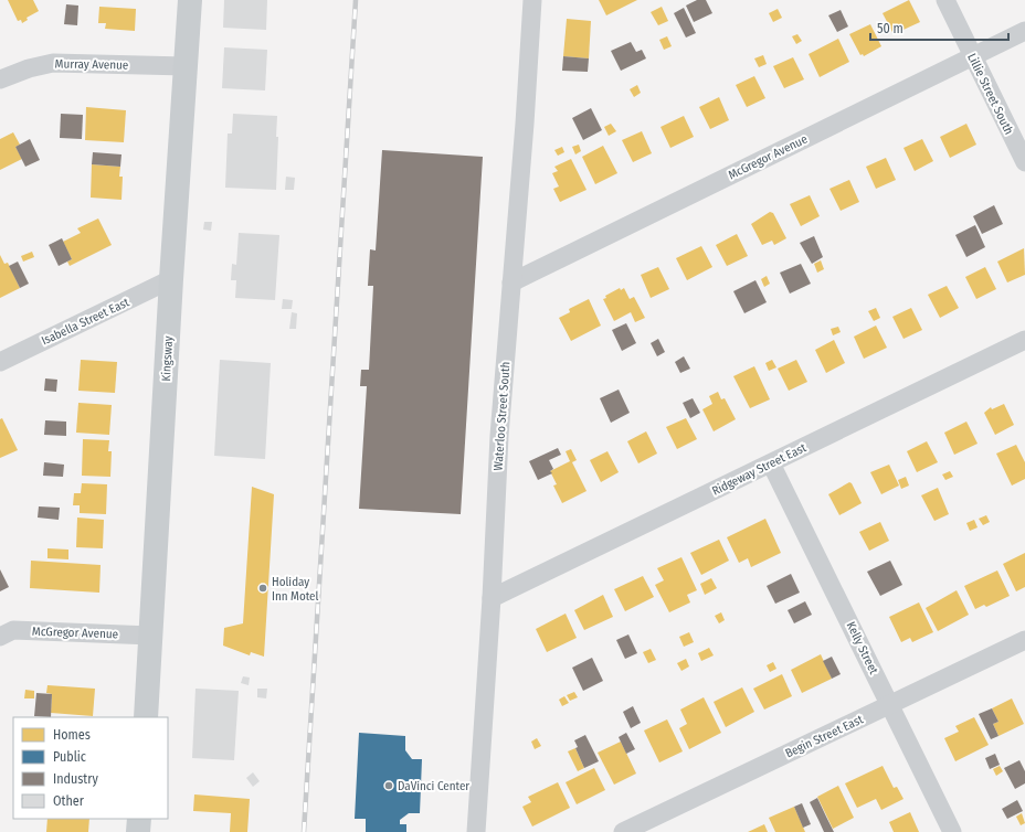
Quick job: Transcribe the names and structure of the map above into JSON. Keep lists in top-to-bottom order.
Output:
{
  "streets": {
    "main road": ["Kingsway"],
    "street": [
      "Murray Avenue",
      "Lillie Street South",
      "McGregor Avenue",
      "Isabella Street East",
      "Waterloo Street South",
      "Ridgeway Street East",
      "Kelly Street",
      "Begin Street East"
    ]
  },
  "crossings": [
    ["Murray Avenue", "Kingsway"],
    ["Lillie Street South", "McGregor Avenue"],
    ["McGregor Avenue", "Kingsway"],
    ["McGregor Avenue", "Waterloo Street South"],
    ["Isabella Street East", "Kingsway"],
    ["Waterloo Street South", "Ridgeway Street East"],
    ["Ridgeway Street East", "Kelly Street"],
    ["Kelly Street", "Begin Street East"]
  ],
  "places": ["Holiday Inn Motel", "DaVinci Center"],
  "legend": [
    "Homes",
    "Public",
    "Industry",
    "Other"
  ],
  "scale_bar": "50 m"
}
